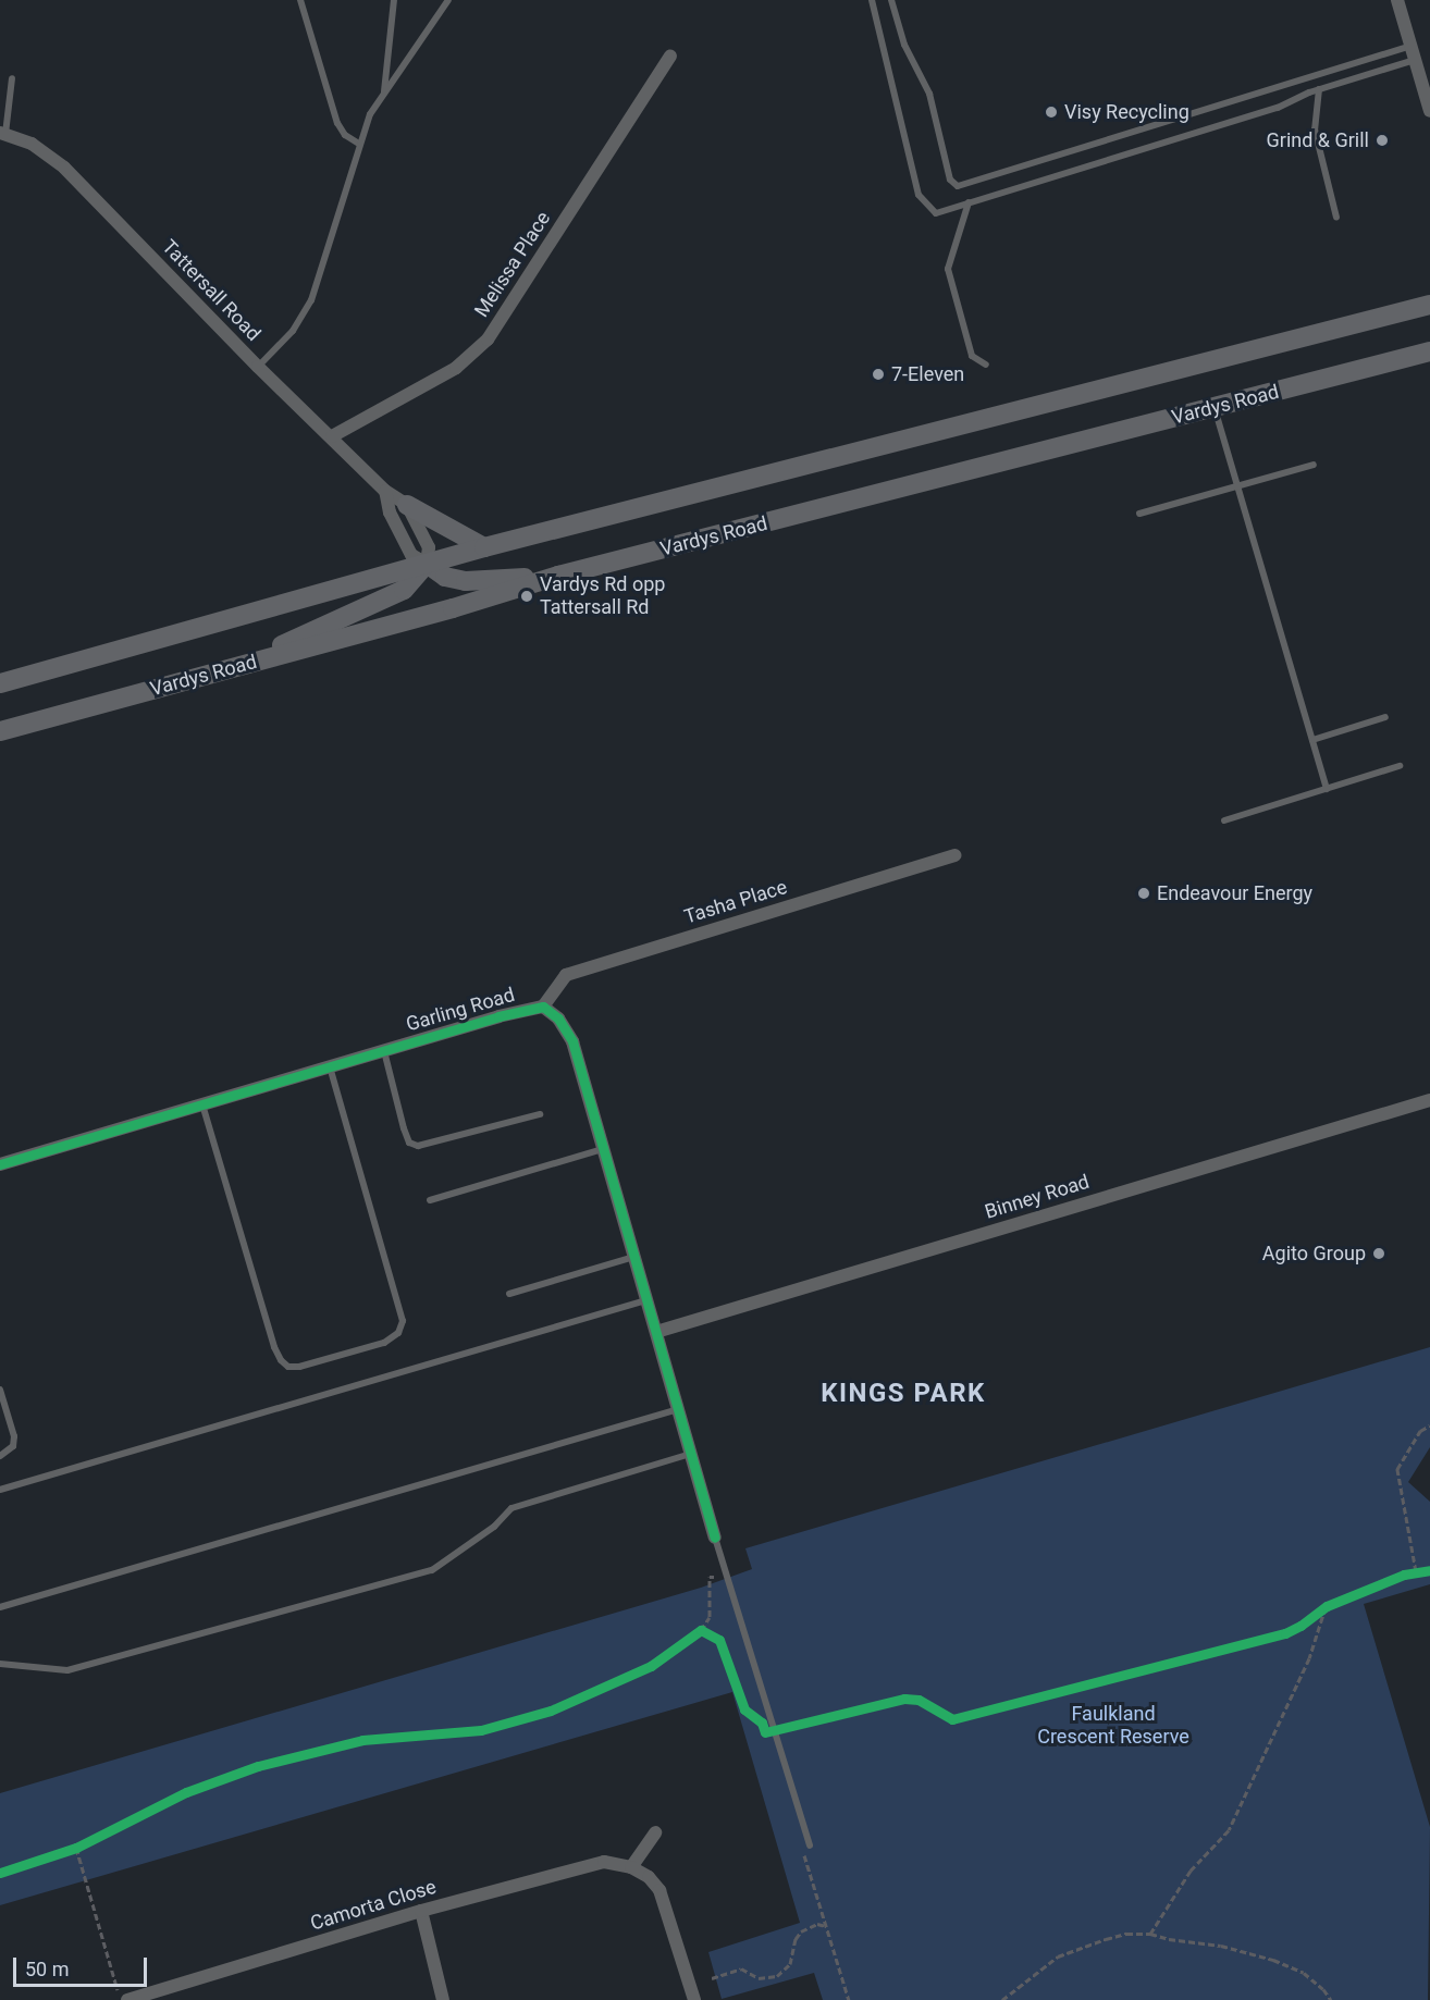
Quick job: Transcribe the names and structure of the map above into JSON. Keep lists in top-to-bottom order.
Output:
{
  "streets": {
    "main road": ["Vardys Road"],
    "street": [
      "Melissa Place",
      "Tattersall Road",
      "Tasha Place",
      "Garling Road",
      "Binney Road",
      "Camorta Close"
    ]
  },
  "crossings": [
    ["Melissa Place", "Tattersall Road"],
    ["Tasha Place", "Garling Road"],
    ["Garling Road", "Binney Road"]
  ],
  "districts": ["KINGS PARK"],
  "parks": ["Faulkland Crescent Reserve"],
  "places": [
    "Visy Recycling",
    "Grind & Grill",
    "7-Eleven",
    "Vardys Rd opp Tattersall Rd",
    "Endeavour Energy",
    "Agito Group"
  ],
  "scale_bar": "50 m"
}
